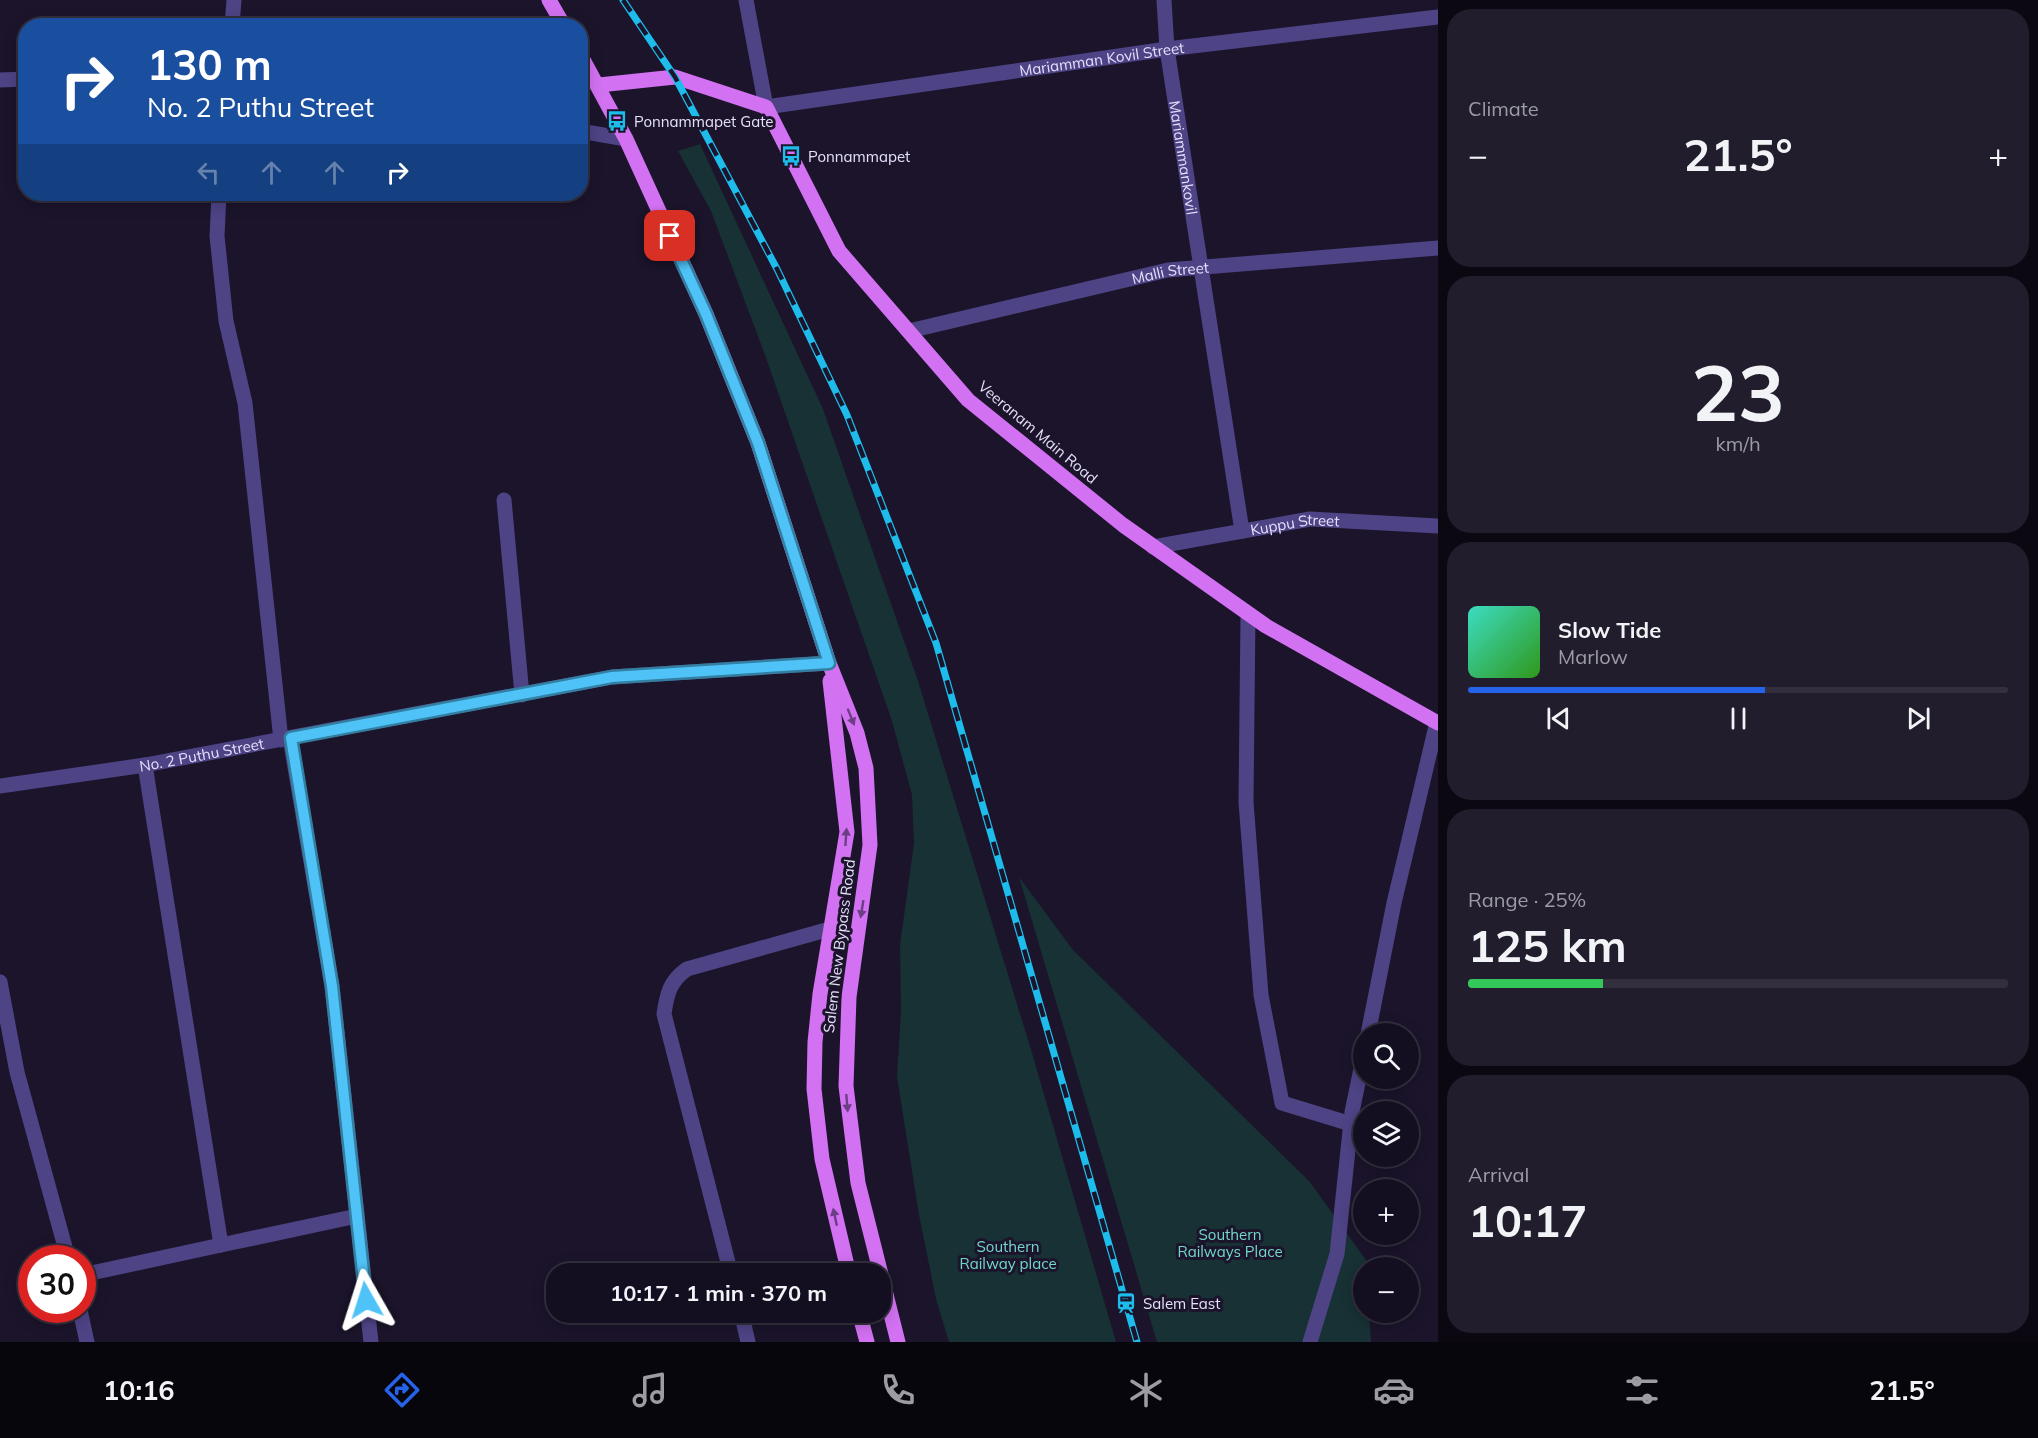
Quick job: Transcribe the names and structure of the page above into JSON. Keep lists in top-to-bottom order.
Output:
{
  "streets": {
    "main road": ["Veeranam Main Road", "Salem New Bypass Road"],
    "street": [
      "Mariamman Kovil Street",
      "Mariammankovil",
      "Malli Street",
      "Kuppu Street",
      "No. 2 Puthu Street"
    ]
  },
  "crossings": [
    ["Mariamman Kovil Street", "Mariammankovil"],
    ["Mariamman Kovil Street", "Veeranam Main Road"],
    ["Mariammankovil", "Malli Street"],
    ["Mariammankovil", "Kuppu Street"],
    ["Malli Street", "Veeranam Main Road"],
    ["Veeranam Main Road", "Kuppu Street"],
    ["No. 2 Puthu Street", "Salem New Bypass Road"]
  ],
  "parks": ["Southern Railways Place", "Southern Railway place"],
  "places": {
    "bus stop": ["Ponnammapet Gate", "Ponnammapet"],
    "station": ["Salem East"]
  },
  "page": {
    "tile": [
      "Climate",
      ["23", "km/h"],
      ["Range · 25%", "125 km"],
      ["Arrival", "10:17"]
    ],
    "turn": ["130 m", "No. 2 Puthu Street"],
    "heat": ["−", "21.5°", "+"],
    "song": ["Slow Tide", "Marlow"],
    "map_buttons": ["+", "−"],
    "limit": "30",
    "trip": "10:17 · 1 min · 370 m",
    "tabs": ["10:16", "21.5°"]
  }
}
